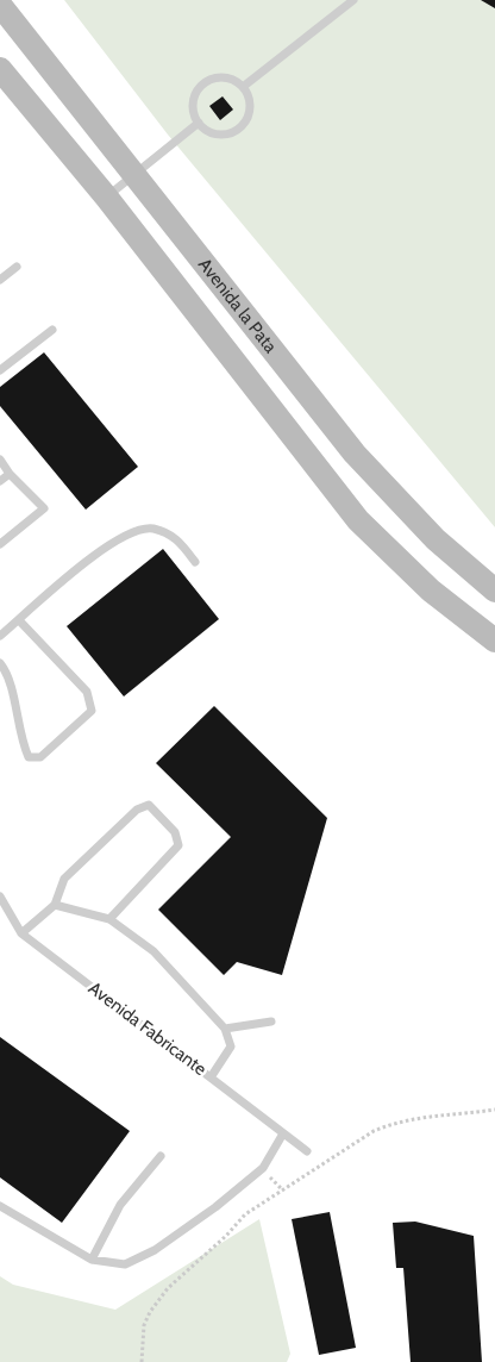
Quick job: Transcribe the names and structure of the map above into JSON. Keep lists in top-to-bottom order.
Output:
{
  "streets": {
    "main road": ["Avenida la Pata"],
    "lane": ["Avenida Fabricante"]
  }
}
